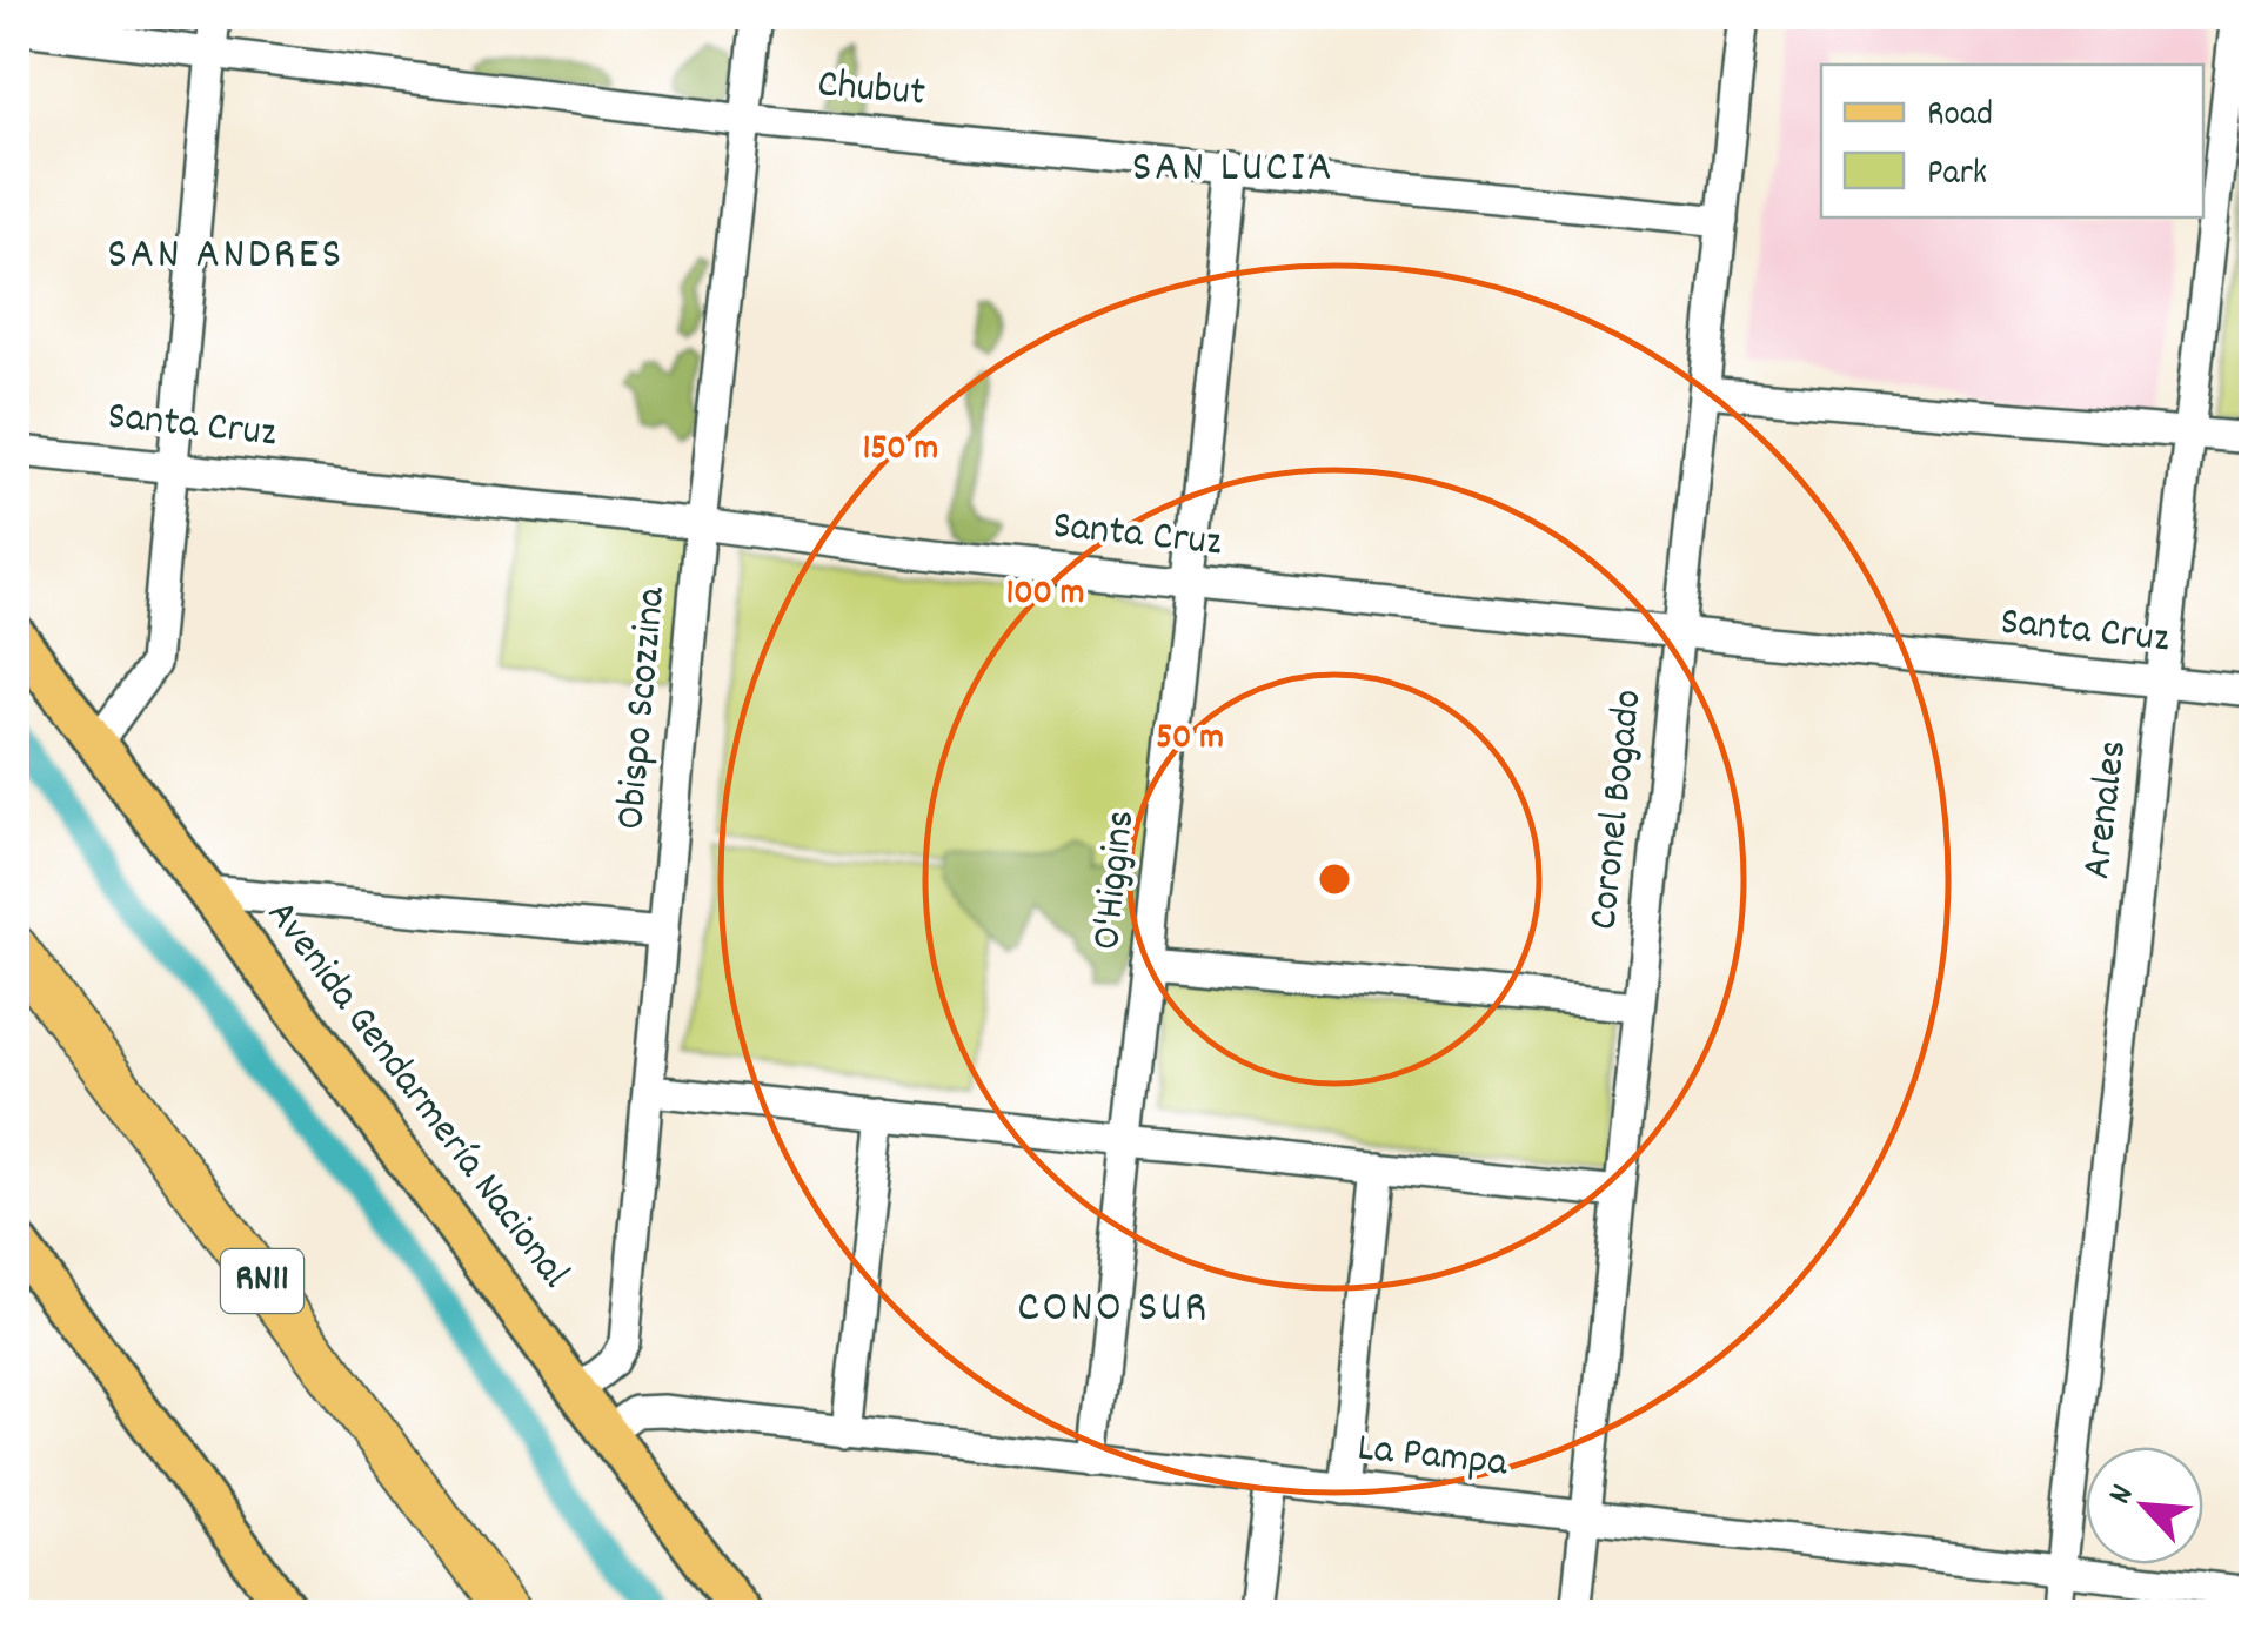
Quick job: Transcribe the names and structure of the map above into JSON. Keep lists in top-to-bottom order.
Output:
{
  "streets": {
    "highway": ["RN11"],
    "main road": ["Avenida Gendarmería Nacional"],
    "street": [
      "Chubut",
      "Santa Cruz",
      "Obispo Scozzina",
      "Coronel Bogado",
      "Arenales",
      "O'Higgins",
      "La Pampa"
    ]
  },
  "crossings": [
    ["Chubut", "Obispo Scozzina"],
    ["Chubut", "Coronel Bogado"],
    ["Chubut", "O'Higgins"],
    ["Santa Cruz", "Obispo Scozzina"],
    ["Santa Cruz", "Coronel Bogado"],
    ["Santa Cruz", "Arenales"],
    ["Santa Cruz", "O'Higgins"],
    ["Obispo Scozzina", "Avenida Gendarmería Nacional"],
    ["Coronel Bogado", "La Pampa"],
    ["Arenales", "La Pampa"],
    ["O'Higgins", "La Pampa"],
    ["Avenida Gendarmería Nacional", "La Pampa"]
  ],
  "districts": ["SAN LUCIA", "SAN ANDRES", "CONO SUR"],
  "legend": ["Road", "Park"],
  "north": "top left",
  "rings": ["150 m", "100 m", "50 m"]
}
